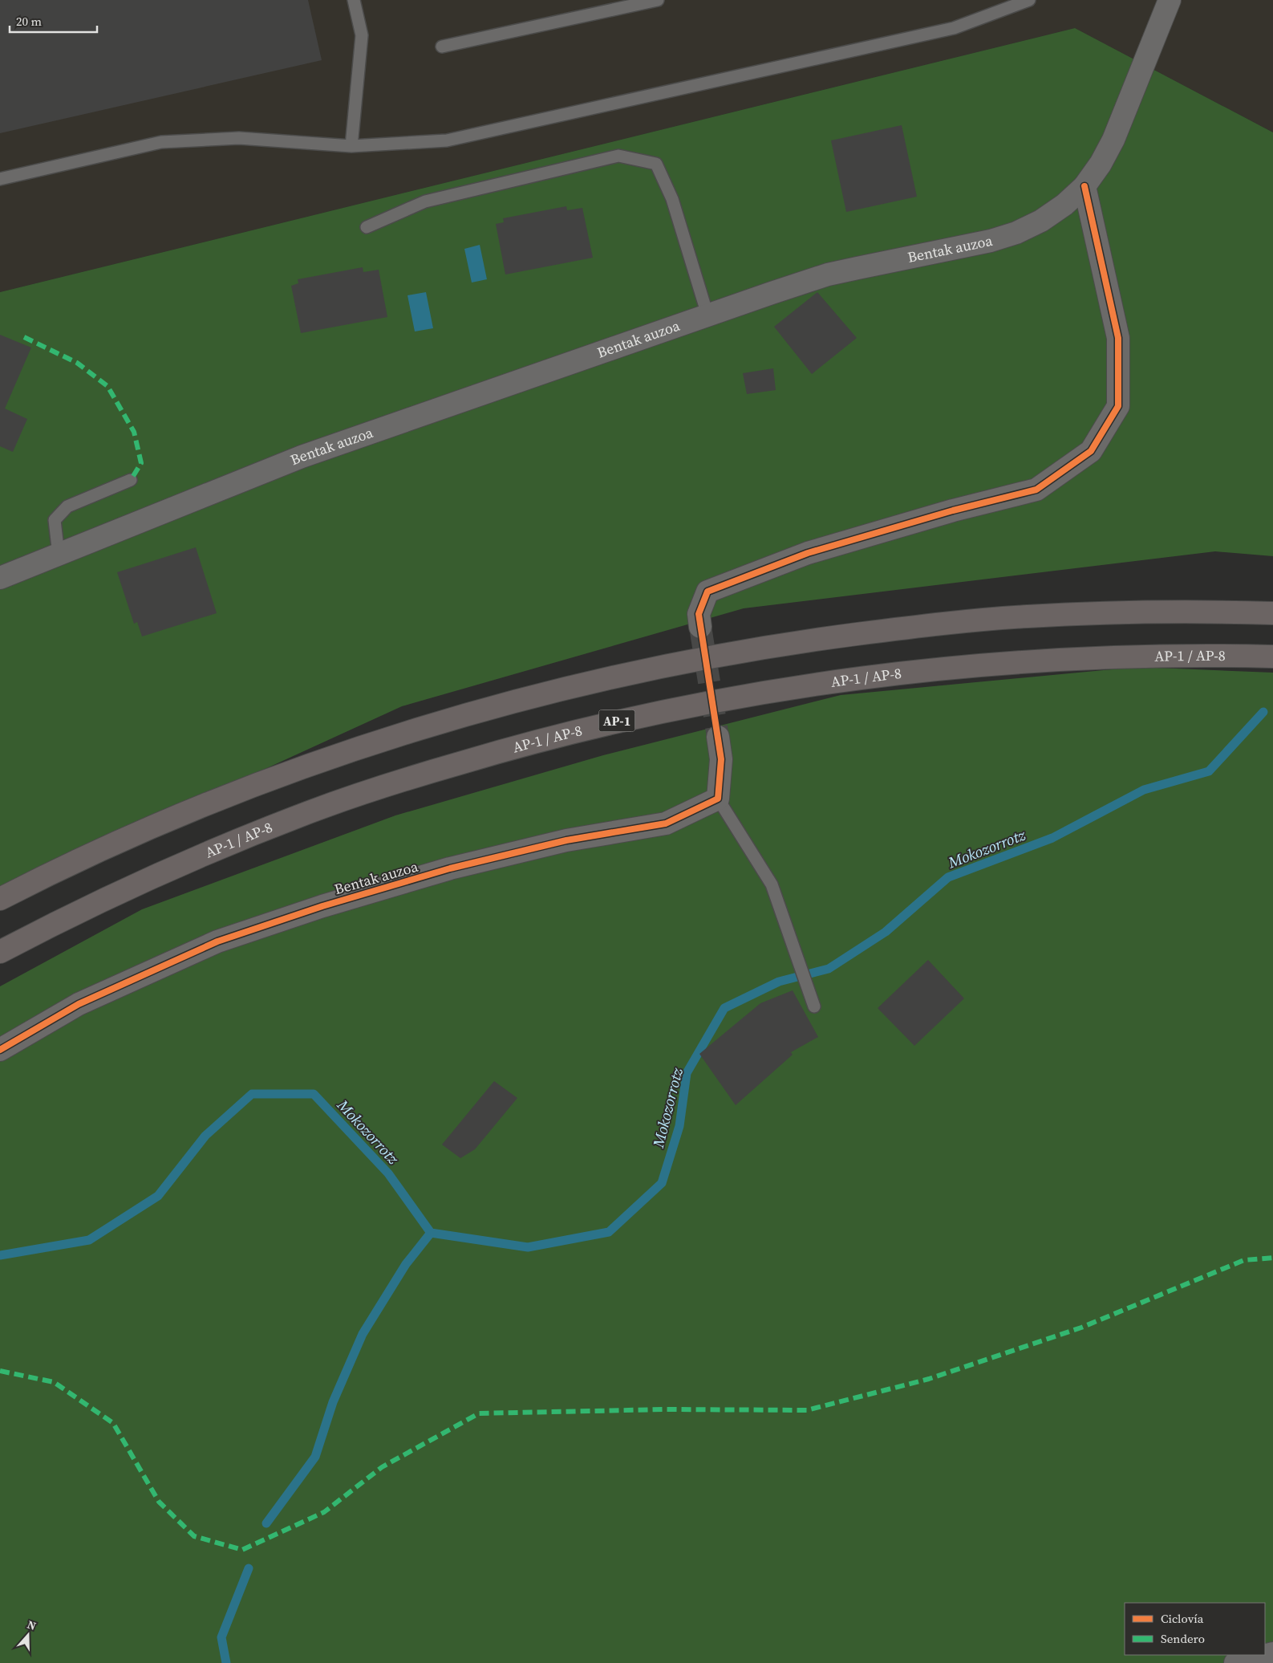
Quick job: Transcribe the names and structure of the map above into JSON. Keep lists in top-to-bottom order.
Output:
{
  "streets": {
    "highway": ["AP-1 / AP-8", "AP-1"],
    "street": ["Bentak auzoa"]
  },
  "water": ["Mokozorrotz"],
  "legend": ["Ciclovía", "Sendero"],
  "scale_bar": "20 m",
  "north": "top"
}
